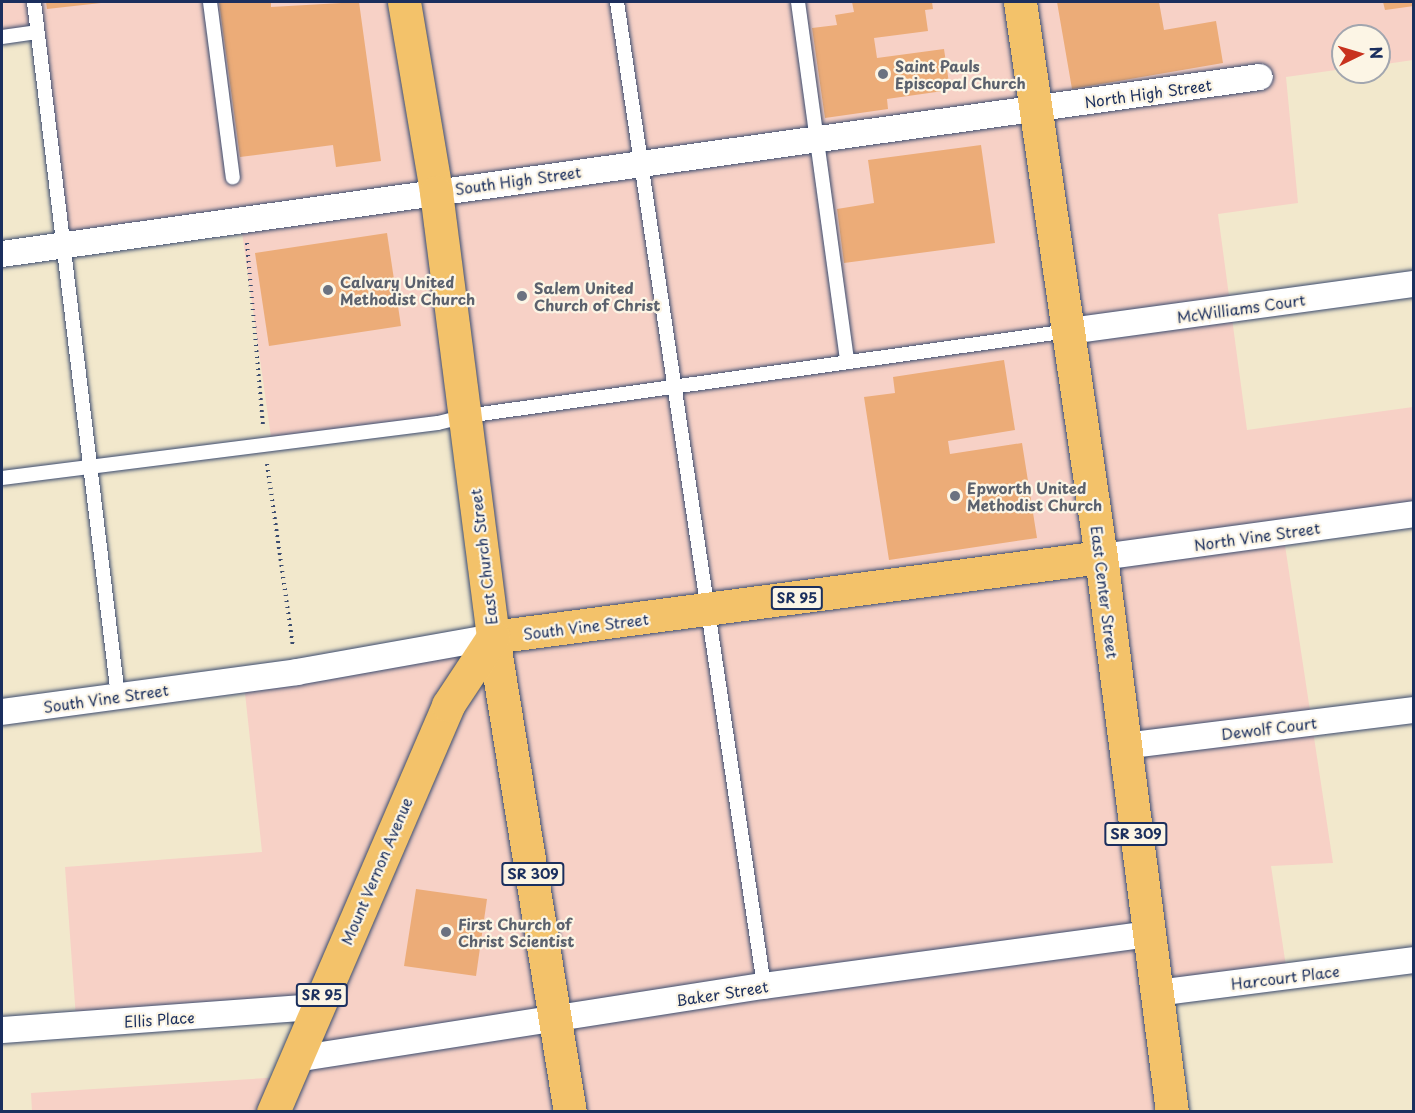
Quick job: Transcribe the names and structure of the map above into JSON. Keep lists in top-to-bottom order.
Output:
{
  "streets": {
    "main road": [
      "East Church Street",
      "East Center Street",
      "SR 95",
      "South Vine Street",
      "SR 309",
      "Mount Vernon Avenue"
    ],
    "street": [
      "North High Street",
      "South High Street",
      "McWilliams Court",
      "North Vine Street",
      "Dewolf Court",
      "Harcourt Place",
      "Baker Street",
      "Ellis Place"
    ]
  },
  "crossings": [
    ["North High Street", "South High Street"],
    ["North High Street", "East Center Street"],
    ["South High Street", "East Church Street"],
    ["South High Street", "East Center Street"],
    ["McWilliams Court", "East Center Street"],
    ["North Vine Street", "East Center Street"],
    ["North Vine Street", "South Vine Street"],
    ["East Church Street", "South Vine Street"],
    ["East Church Street", "Mount Vernon Avenue"],
    ["East Church Street", "Baker Street"],
    ["East Center Street", "South Vine Street"],
    ["East Center Street", "Dewolf Court"],
    ["East Center Street", "Harcourt Place"],
    ["East Center Street", "Baker Street"],
    ["South Vine Street", "Mount Vernon Avenue"],
    ["Mount Vernon Avenue", "Baker Street"],
    ["Mount Vernon Avenue", "Ellis Place"]
  ],
  "places": [
    "Saint Pauls Episcopal Church",
    "Calvary United Methodist Church",
    "Salem United Church of Christ",
    "Epworth United Methodist Church",
    "First Church of Christ Scientist"
  ],
  "north": "right"
}
